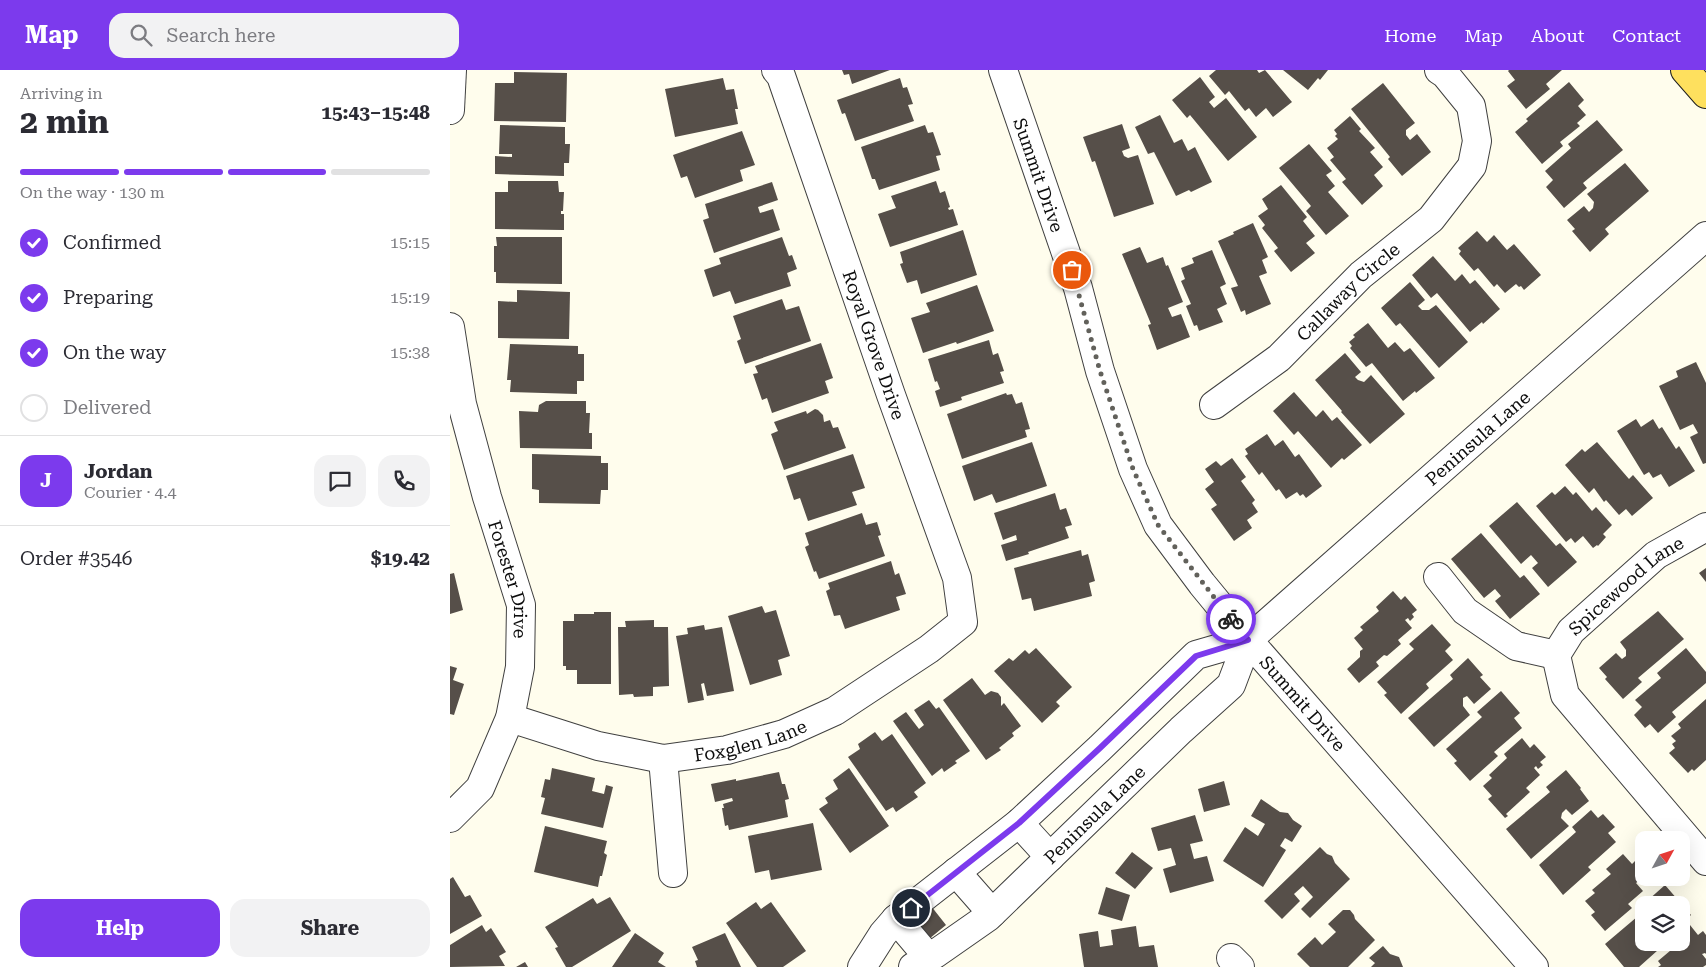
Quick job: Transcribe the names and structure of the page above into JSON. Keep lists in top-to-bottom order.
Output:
{
  "streets": {
    "street": [
      "Summit Drive",
      "Callaway Circle",
      "Royal Grove Drive",
      "Peninsula Lane",
      "Forester Drive",
      "Spicewood Lane",
      "Foxglen Lane"
    ]
  },
  "crossings": [
    ["Summit Drive", "Peninsula Lane"],
    ["Royal Grove Drive", "Foxglen Lane"],
    ["Forester Drive", "Foxglen Lane"]
  ],
  "north": "top right",
  "page": {
    "header": "Map",
    "search": "Search here",
    "nav": [
      "Home",
      "Map",
      "About",
      "Contact"
    ],
    "heading": ["2 min", "Arriving in", "15:43–15:48"],
    "panel": [
      "Jordan",
      "Courier · 4.4",
      "Order #3546",
      "$19.42"
    ],
    "bar": "On the way · 130 m",
    "list": [
      ["Confirmed", "15:15"],
      ["Preparing", "15:19"],
      ["On the way", "15:38"],
      "Delivered"
    ],
    "round": "J",
    "buttons": ["Help", "Share"]
  }
}
